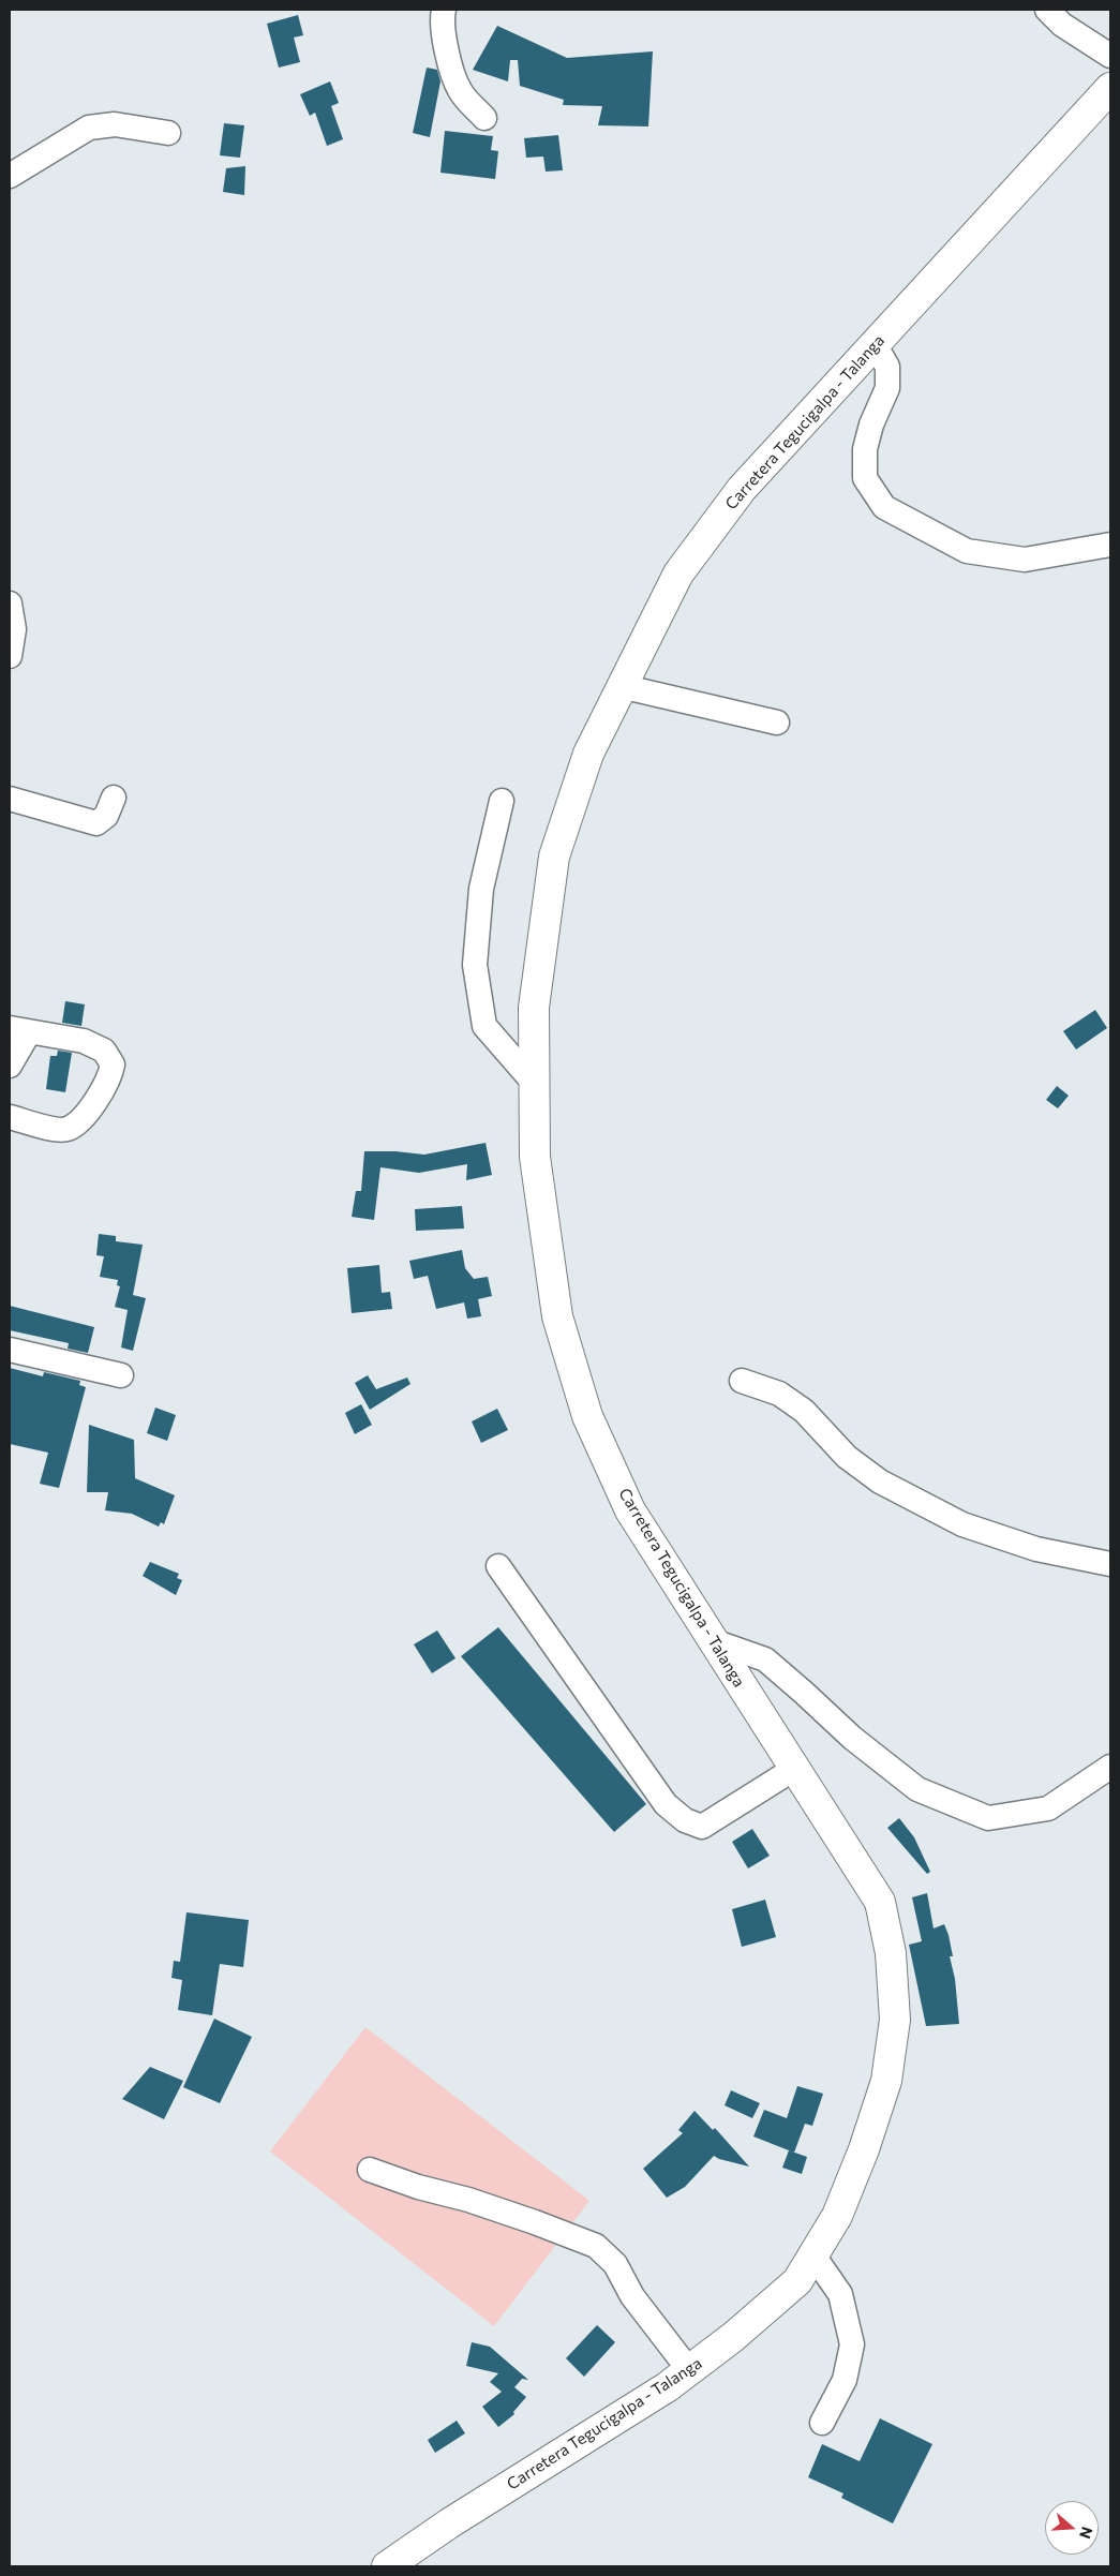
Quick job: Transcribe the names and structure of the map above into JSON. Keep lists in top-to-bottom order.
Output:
{
  "streets": {
    "main road": ["Carretera Tegucigalpa - Talanga"]
  },
  "north": "right"
}
